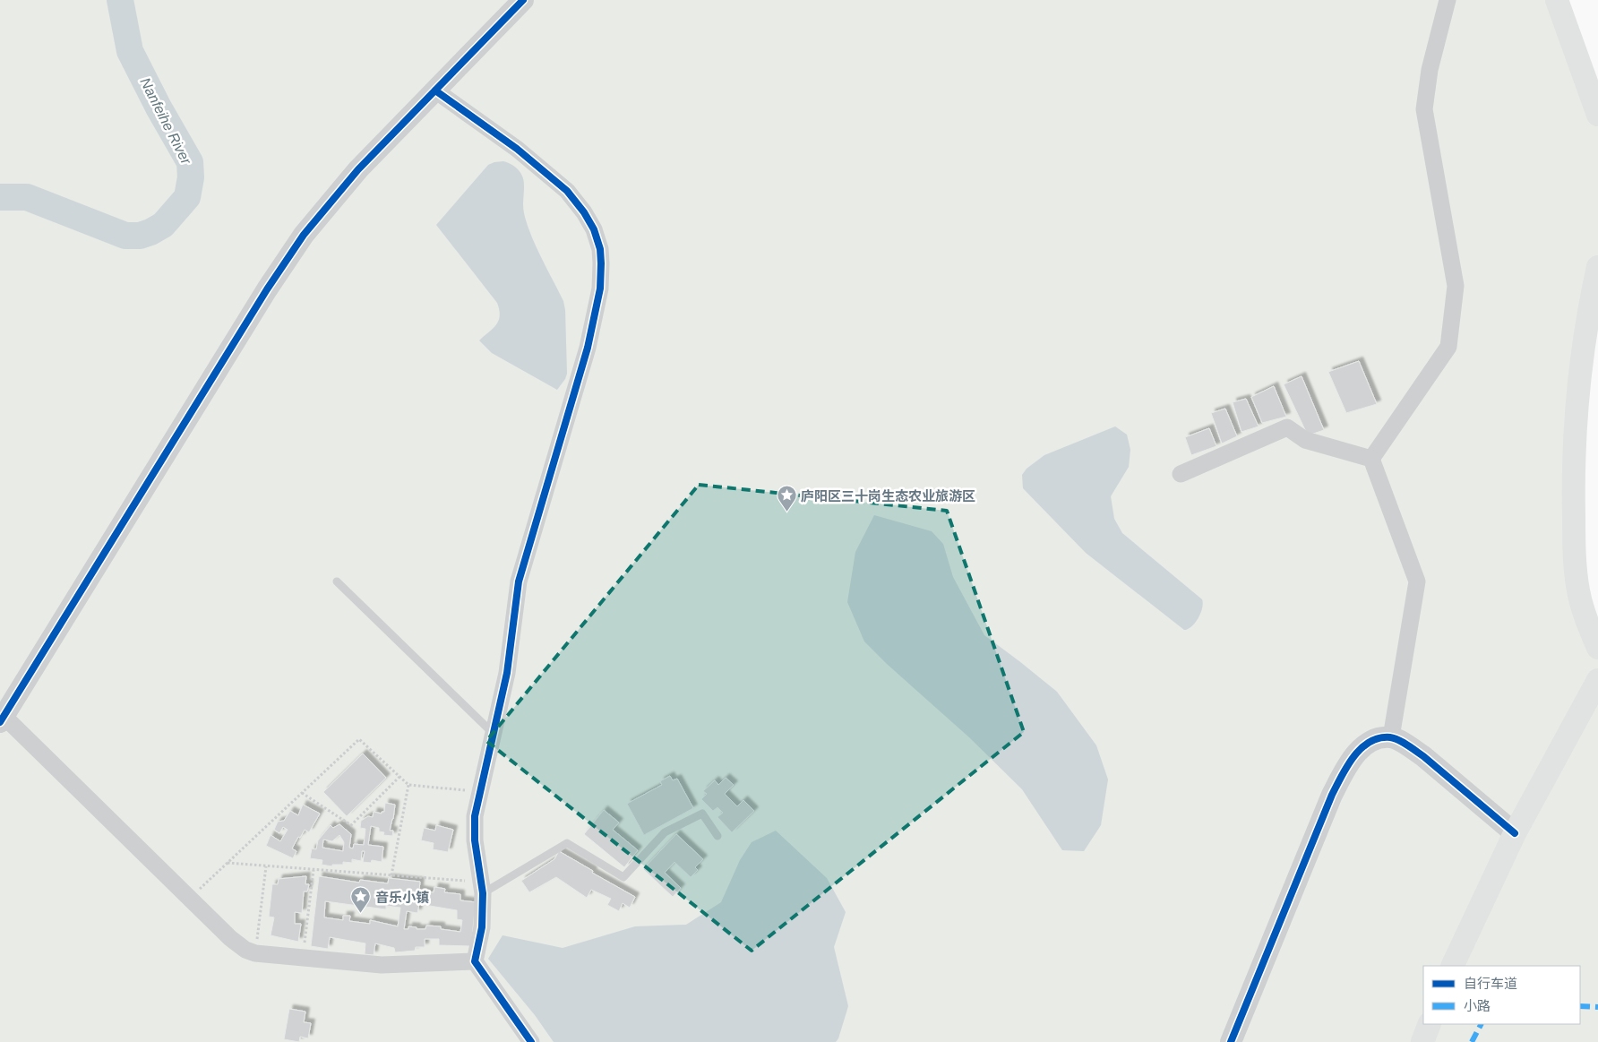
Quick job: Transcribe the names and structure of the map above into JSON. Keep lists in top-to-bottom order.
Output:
{
  "water": ["Nanfeihe River"],
  "places": {
    "place": ["庐阳区三十岗生态农业旅游区", "音乐小镇"]
  },
  "legend": ["自行车道", "小路"]
}
